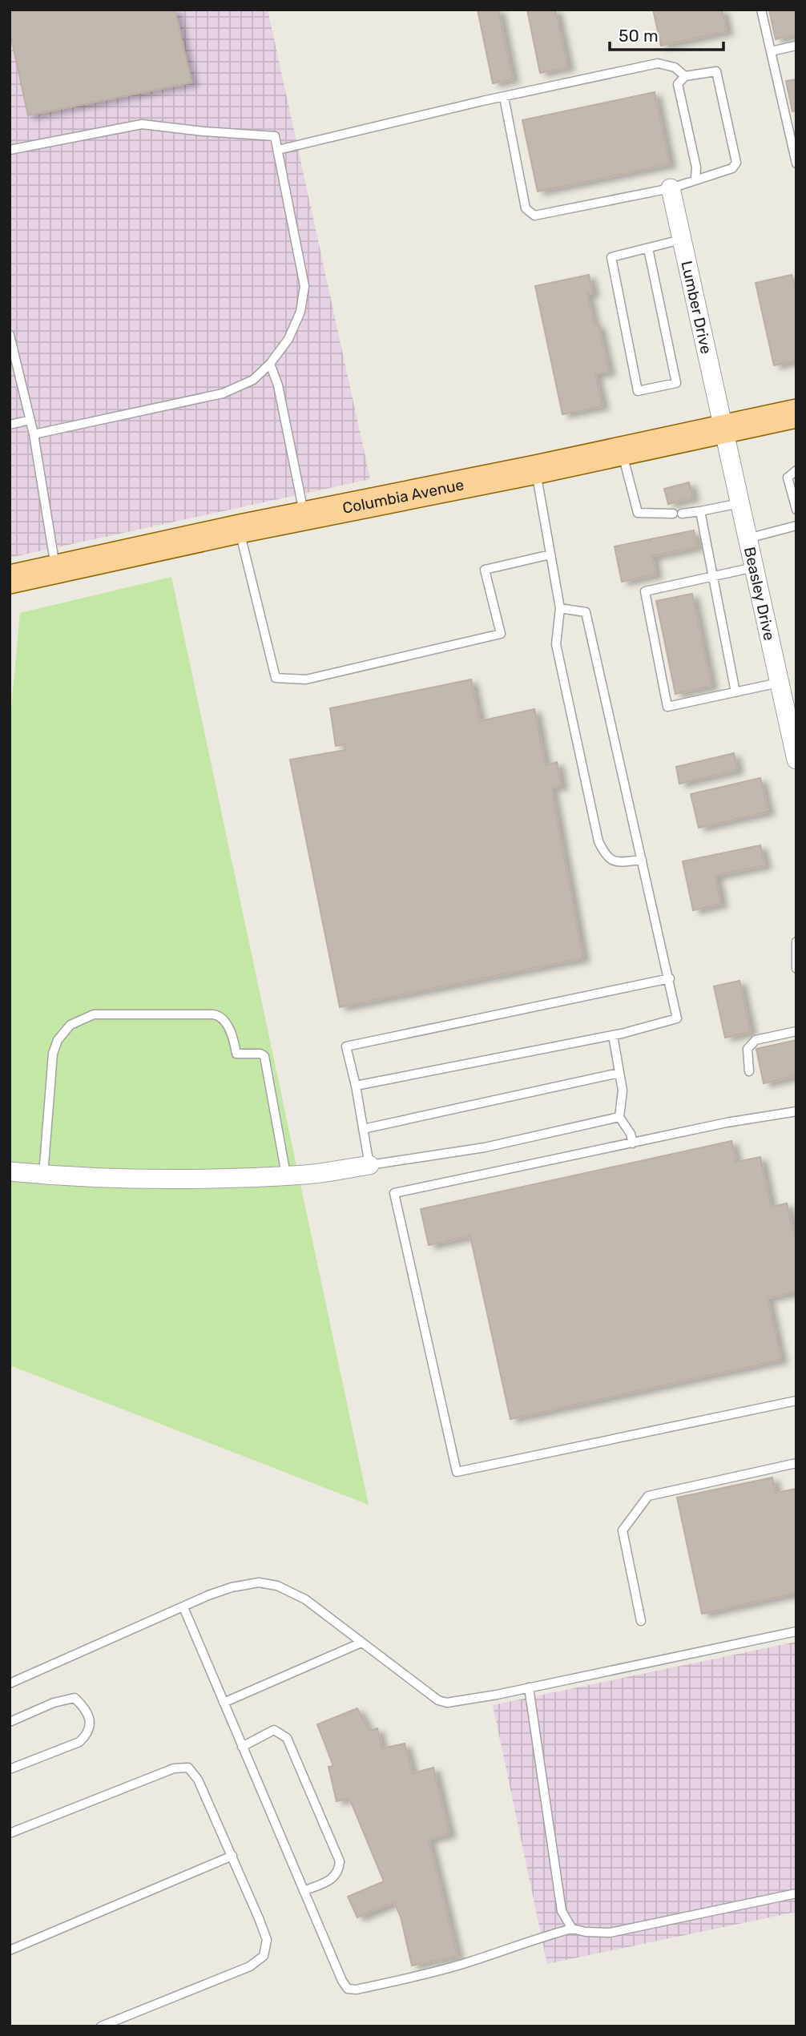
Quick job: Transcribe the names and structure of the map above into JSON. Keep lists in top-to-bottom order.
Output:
{
  "streets": {
    "main road": ["Columbia Avenue"],
    "street": ["Lumber Drive", "Beasley Drive"]
  },
  "crossings": [
    ["Lumber Drive", "Columbia Avenue"],
    ["Lumber Drive", "Beasley Drive"],
    ["Columbia Avenue", "Beasley Drive"]
  ],
  "scale_bar": "50 m"
}
